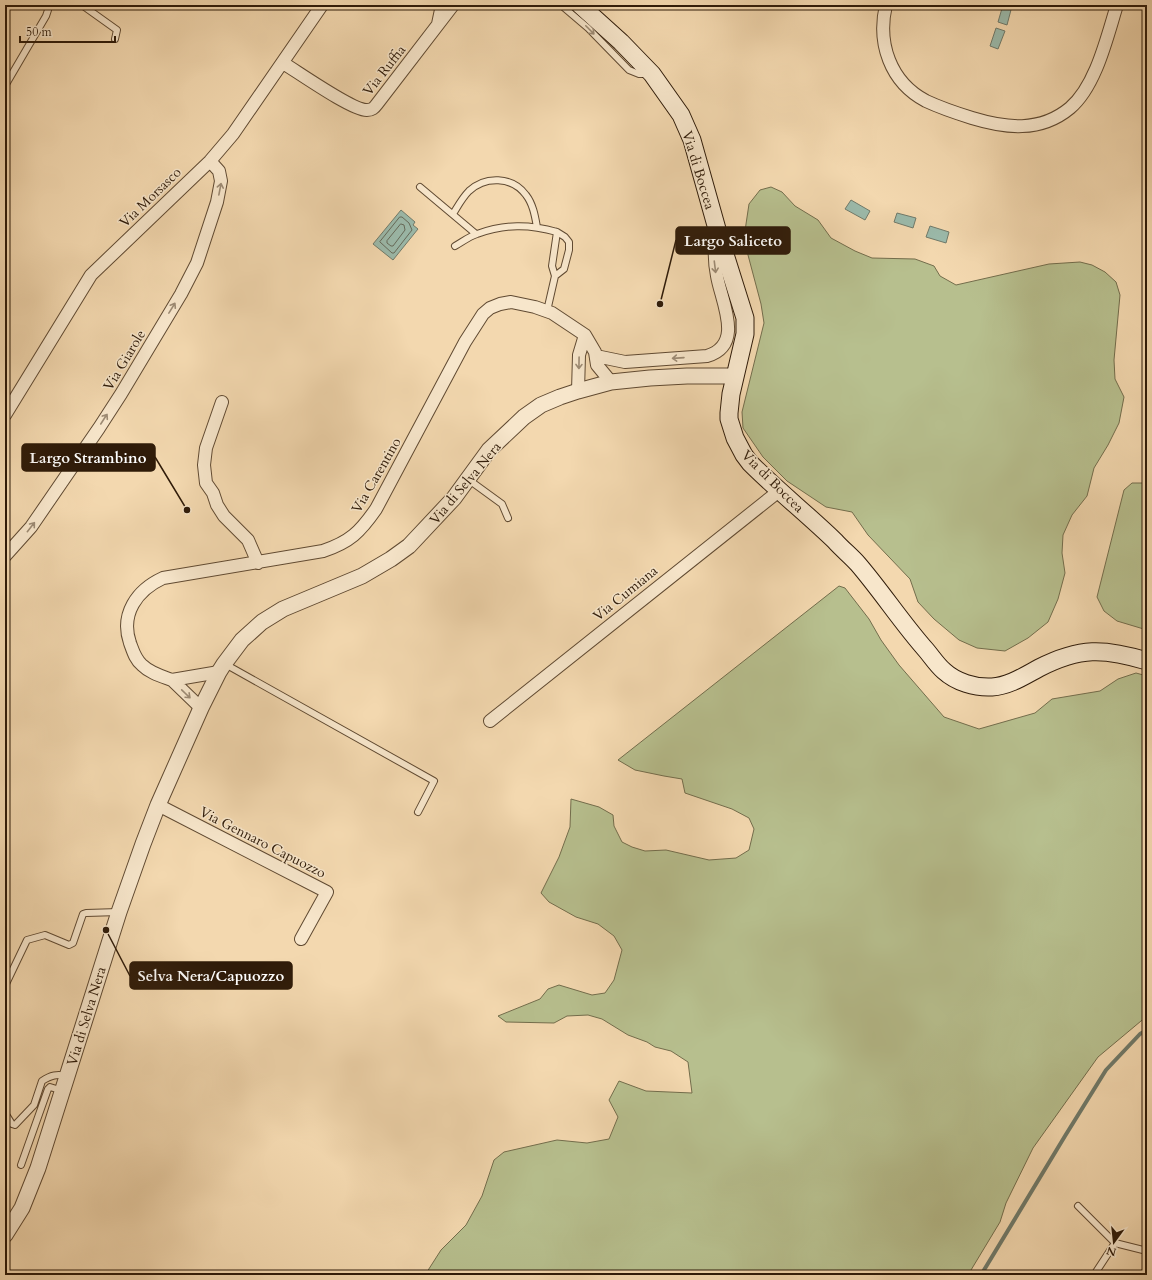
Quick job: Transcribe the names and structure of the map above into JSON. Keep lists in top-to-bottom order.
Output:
{
  "streets": {
    "main road": ["Via di Boccea"],
    "street": [
      "Via Ruffia",
      "Via Morsasco",
      "Via Giarole",
      "Via Carentino",
      "Via di Selva Nera",
      "Via Cumiana",
      "Via Gennaro Capuozzo"
    ]
  },
  "crossings": [
    ["Via Ruffia", "Via Morsasco"],
    ["Via di Boccea", "Via di Selva Nera"],
    ["Via di Boccea", "Via Cumiana"],
    ["Via Morsasco", "Via Giarole"],
    ["Via Carentino", "Via di Selva Nera"],
    ["Via di Selva Nera", "Via Gennaro Capuozzo"]
  ],
  "one_way": ["Via Giarole"],
  "places": ["Largo Saliceto", "Largo Strambino", "Selva Nera/Capuozzo"],
  "scale_bar": "50 m",
  "north": "bottom"
}
